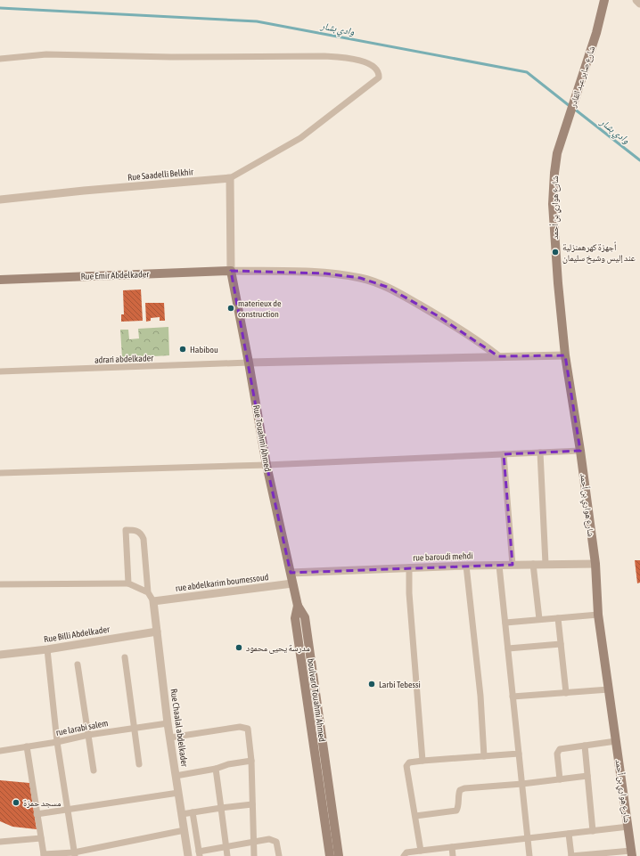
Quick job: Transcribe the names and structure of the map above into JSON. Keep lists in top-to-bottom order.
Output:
{
  "streets": {
    "main road": [
      "شارع صابر عبد القادر",
      "شارع هواري بن أحمد",
      "Rue Emir Abdelkader",
      "Rue Touahmi Ahmed",
      "boulvard Touahmi Ahmed"
    ],
    "street": [
      "Rue Saadelli Belkhir",
      "adrari abdelkader",
      "rue baroudi mehdi",
      "rue abdelkarim boumessoud",
      "Rue Billi Abdelkader",
      "rue larabi salem",
      "Rue Chaalal abdelkader"
    ]
  },
  "crossings": [
    ["شارع صابر عبد القادر", "شارع هواري بن أحمد"],
    ["شارع هواري بن أحمد", "rue baroudi mehdi"],
    ["Rue Emir Abdelkader", "Rue Touahmi Ahmed"],
    ["adrari abdelkader", "Rue Touahmi Ahmed"],
    ["Rue Touahmi Ahmed", "rue baroudi mehdi"],
    ["Rue Touahmi Ahmed", "rue abdelkarim boumessoud"],
    ["Rue Touahmi Ahmed", "boulvard Touahmi Ahmed"],
    ["rue abdelkarim boumessoud", "Rue Chaalal abdelkader"],
    ["Rue Billi Abdelkader", "Rue Chaalal abdelkader"],
    ["rue larabi salem", "Rue Chaalal abdelkader"]
  ],
  "water": ["وادي بشار"],
  "places": [
    "أجهزة كهرهمنزلية عند إليس وشيخ سليمان",
    "materieux de construction",
    "Habibou",
    "مدرسة يحيى محمود",
    "Larbi Tebessi",
    "مسجد حمزة"
  ]
}
